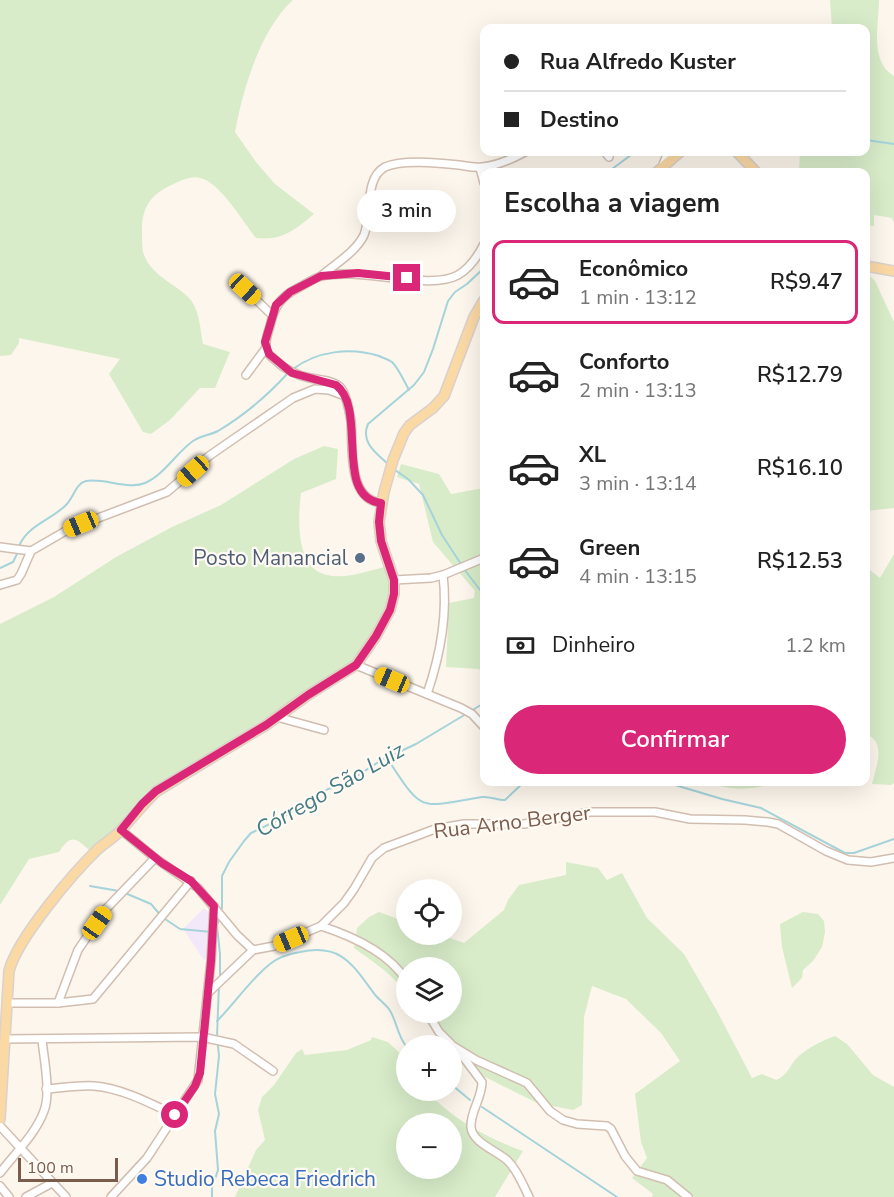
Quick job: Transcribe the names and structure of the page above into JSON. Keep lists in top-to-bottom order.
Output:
{
  "streets": {
    "street": ["Rua Arno Berger"]
  },
  "water": ["Córrego São Luiz"],
  "places": ["Posto Manancial", "Studio Rebeca Friedrich"],
  "scale_bar": "100 m",
  "page": {
    "banner": ["Rua Alfredo Kuster", "Destino"],
    "heading": "Escolha a viagem",
    "bubble": "3 min",
    "list": [
      {
        "name": "Econômico",
        "note": "1 min · 13:12",
        "value": "R$9.47"
      },
      {
        "name": "Conforto",
        "note": "2 min · 13:13",
        "value": "R$12.79"
      },
      {
        "name": "XL",
        "note": "3 min · 13:14",
        "value": "R$16.10"
      },
      {
        "name": "Green",
        "note": "4 min · 13:15",
        "value": "R$12.53"
      }
    ],
    "pay": ["Dinheiro", "1.2 km"],
    "buttons": "Confirmar",
    "map_buttons": ["+", "−"],
    "scale": "100 m"
  }
}
